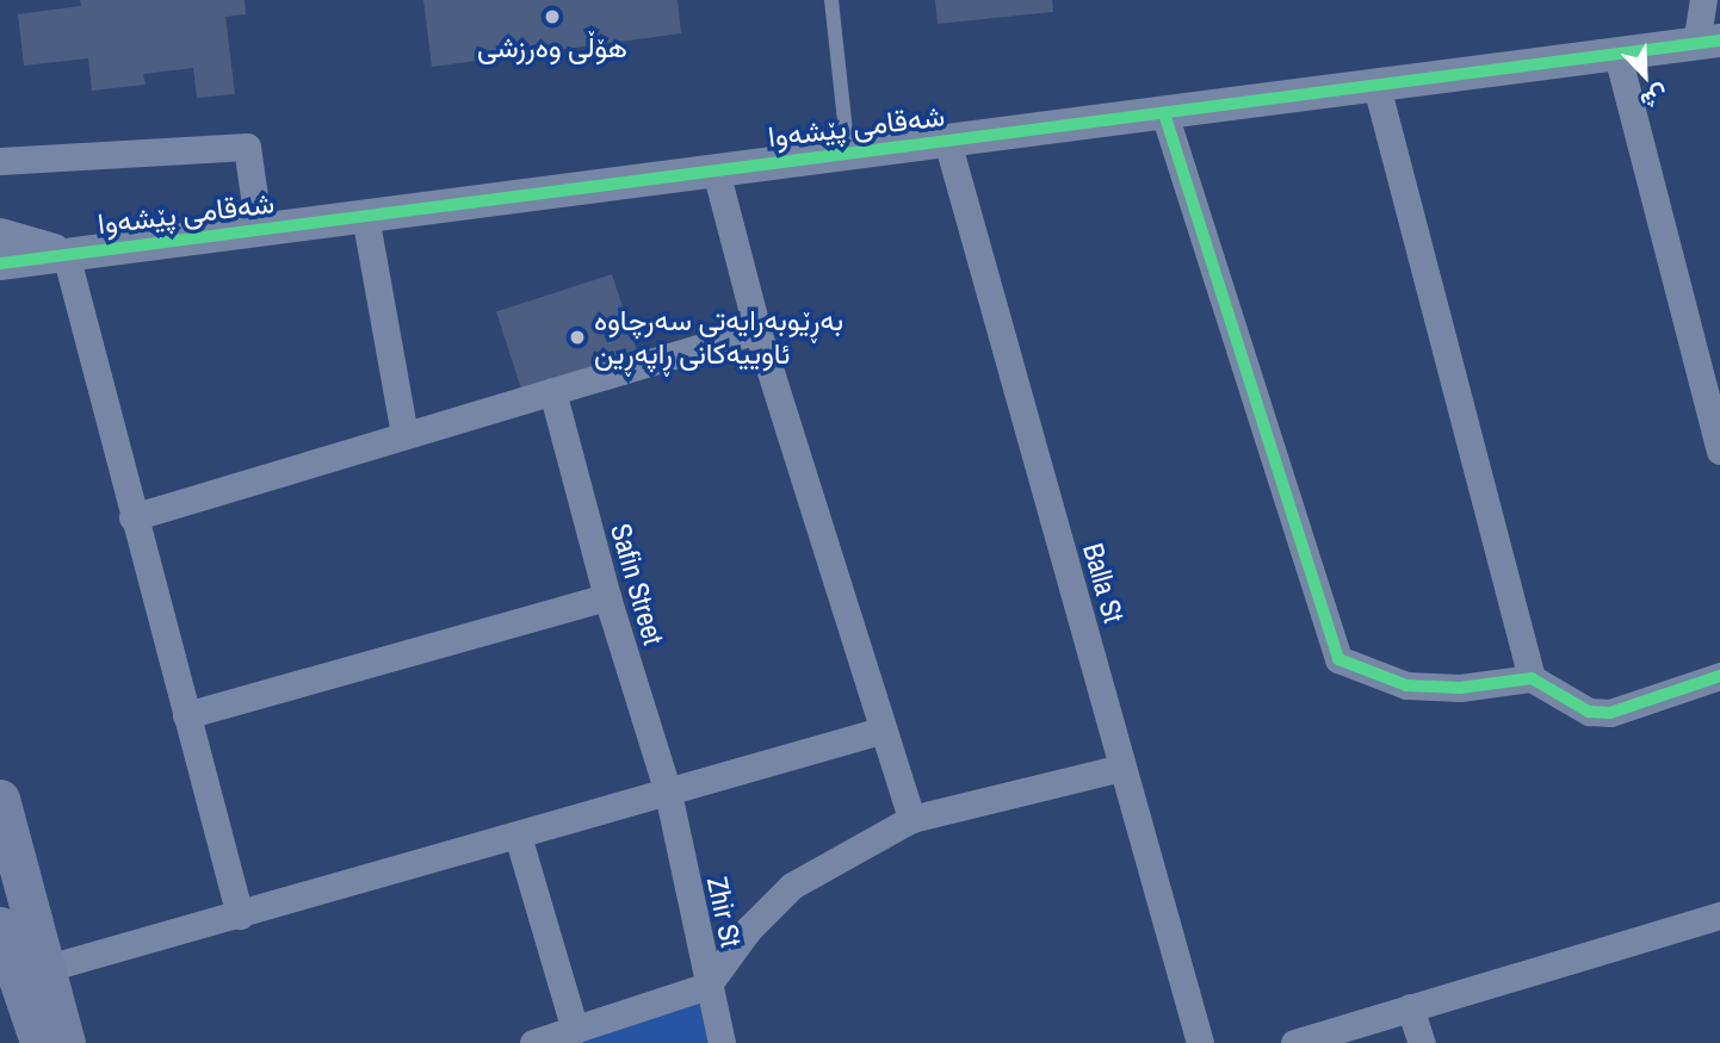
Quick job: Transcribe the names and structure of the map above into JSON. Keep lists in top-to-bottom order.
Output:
{
  "streets": {
    "street": [
      "شەقامی پێشەوا",
      "Balla St",
      "Safin Street",
      "Zhir St"
    ]
  },
  "crossings": [
    ["شەقامی پێشەوا", "Balla St"],
    ["Safin Street", "Zhir St"]
  ],
  "places": ["هۆڵی وەرزشی", "بەڕێوبەرایەتی سەرچاوە ئاوییەکانی ڕاپەڕین"],
  "north": "bottom right"
}
